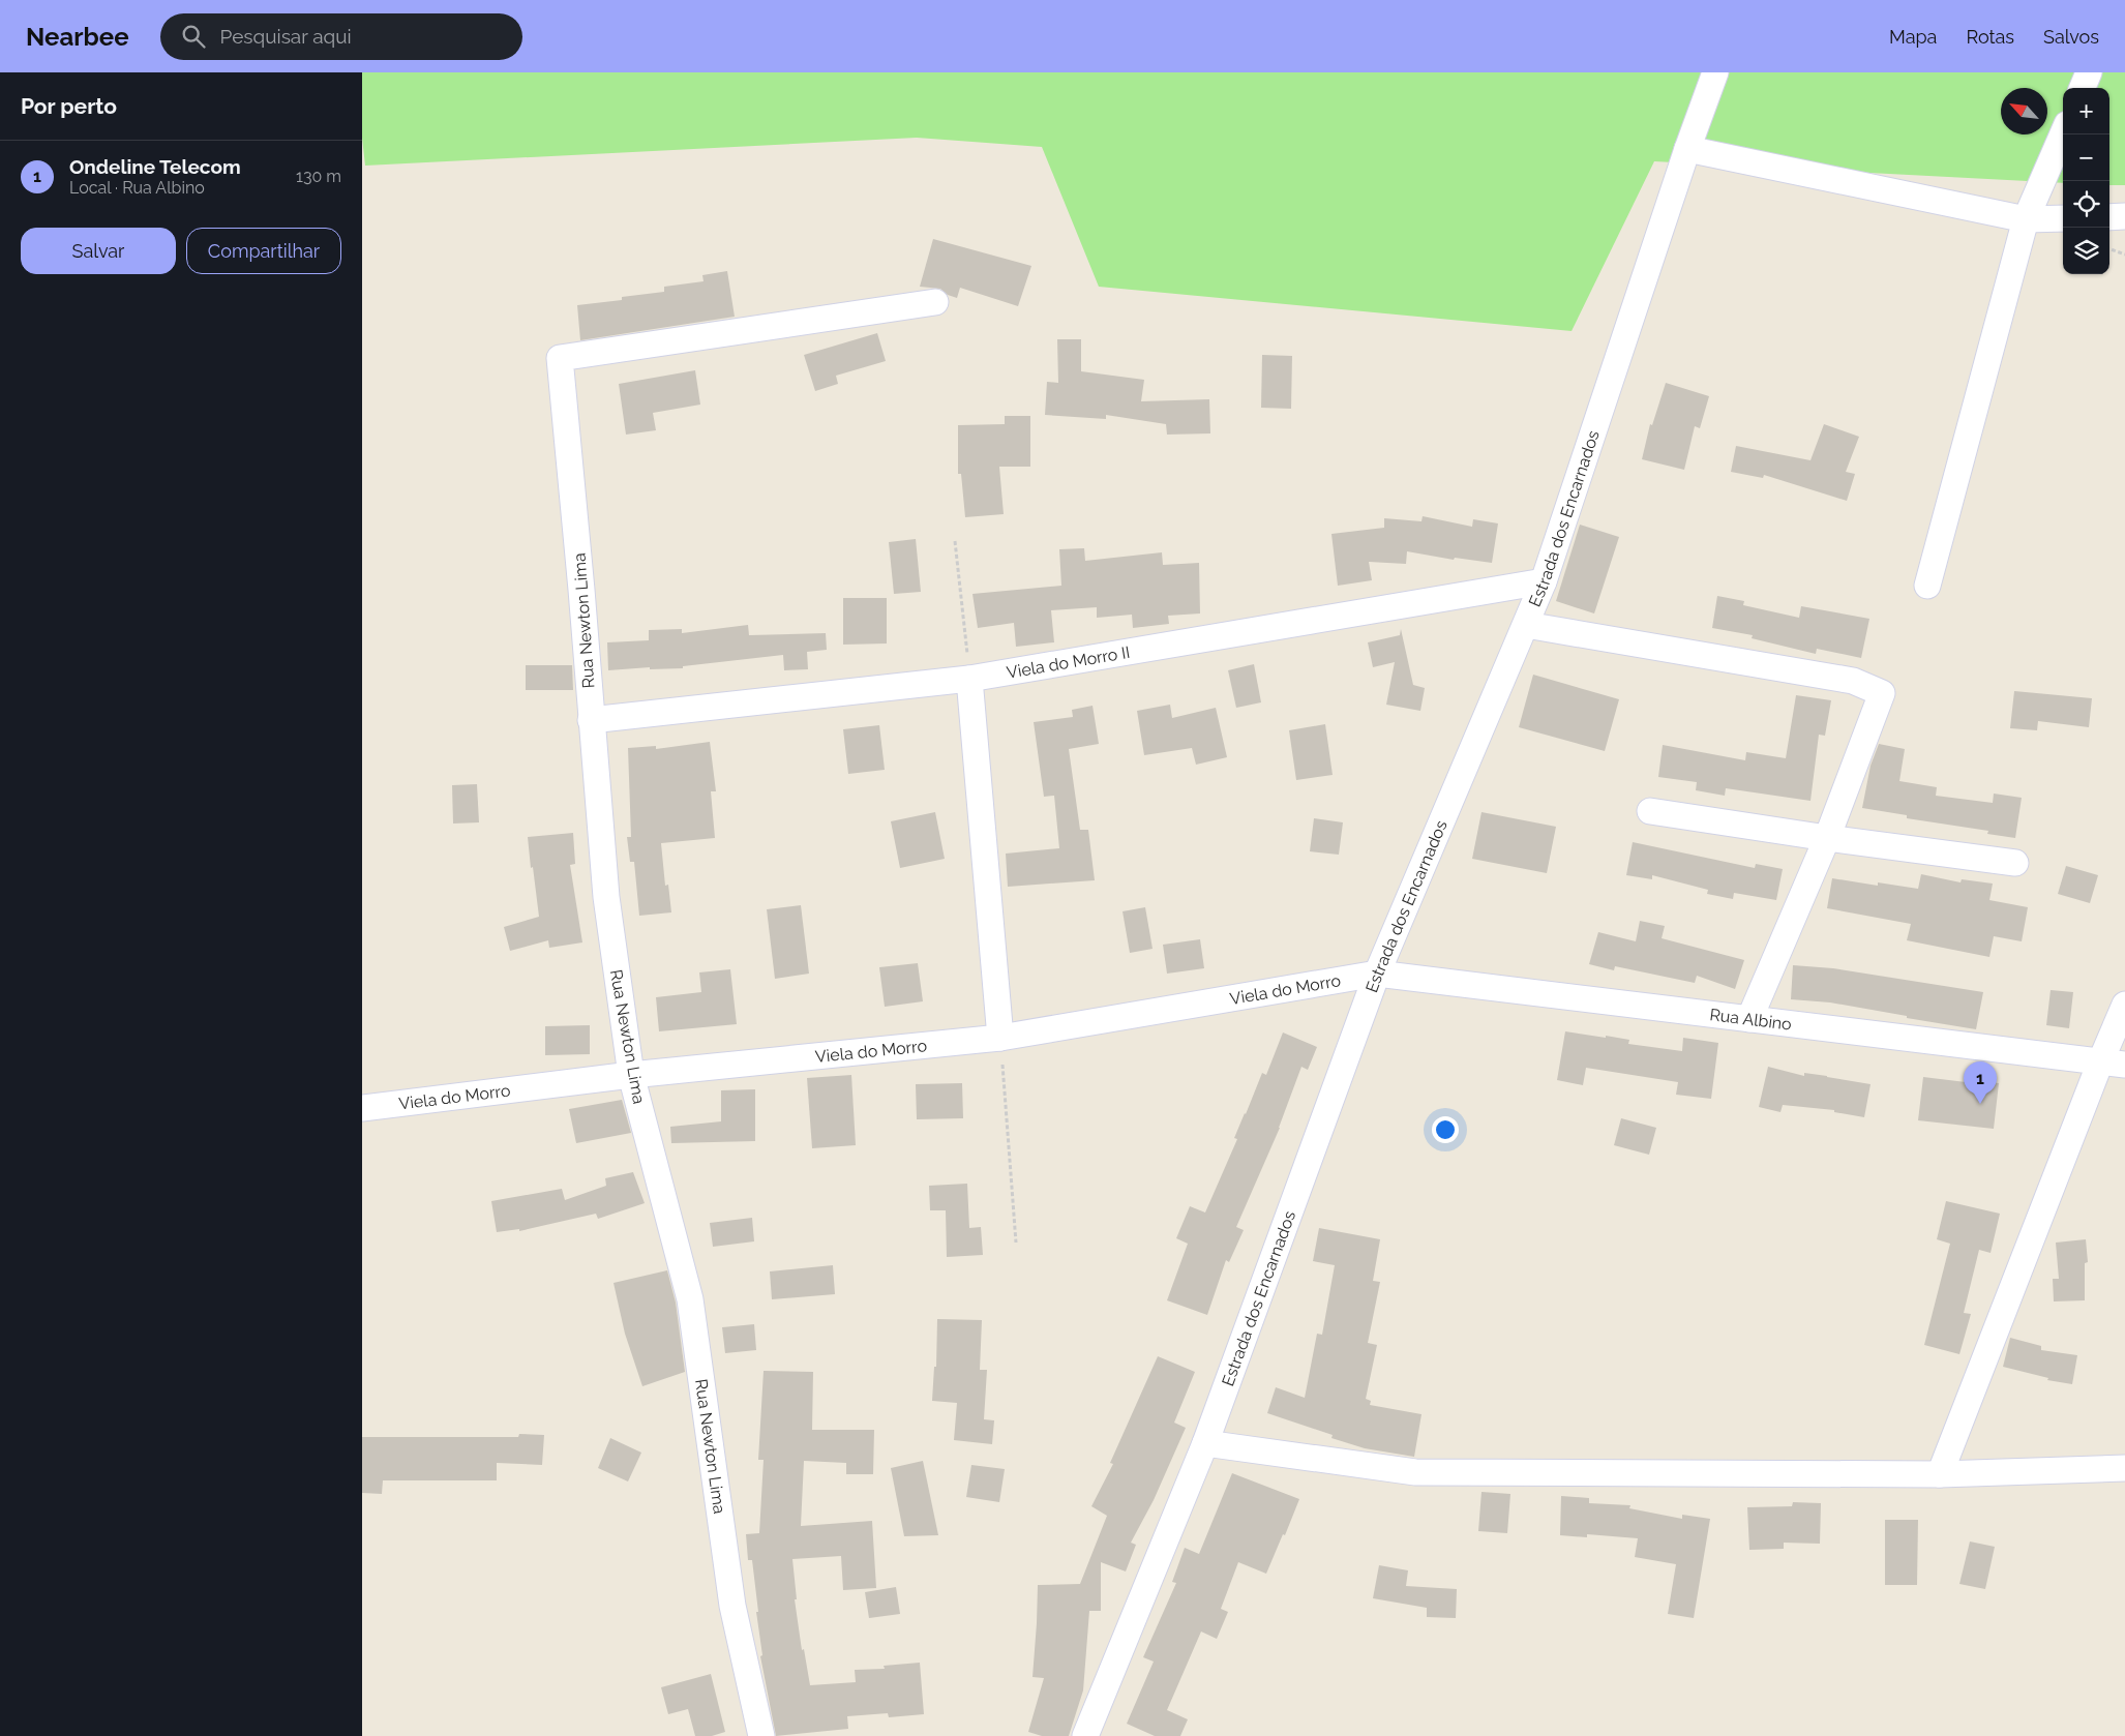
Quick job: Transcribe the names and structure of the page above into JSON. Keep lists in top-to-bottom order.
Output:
{
  "streets": {
    "street": [
      "Estrada dos Encarnados",
      "Rua Newton Lima",
      "Viela do Morro II",
      "Viela do Morro",
      "Rua Albino"
    ]
  },
  "crossings": [
    ["Estrada dos Encarnados", "Viela do Morro II"],
    ["Estrada dos Encarnados", "Viela do Morro"],
    ["Estrada dos Encarnados", "Rua Albino"],
    ["Rua Newton Lima", "Viela do Morro II"],
    ["Rua Newton Lima", "Viela do Morro"],
    ["Viela do Morro", "Rua Albino"]
  ],
  "north": "top left",
  "page": {
    "header": "Nearbee",
    "search": "Pesquisar aqui",
    "nav": ["Mapa", "Rotas", "Salvos"],
    "heading": "Por perto",
    "map_buttons": ["+", "−"],
    "list": [
      {
        "mark": "1",
        "name": "Ondeline Telecom",
        "note": "Local · Rua Albino",
        "value": "130 m"
      }
    ],
    "buttons": ["Salvar", "Compartilhar"],
    "pins": "1"
  }
}
